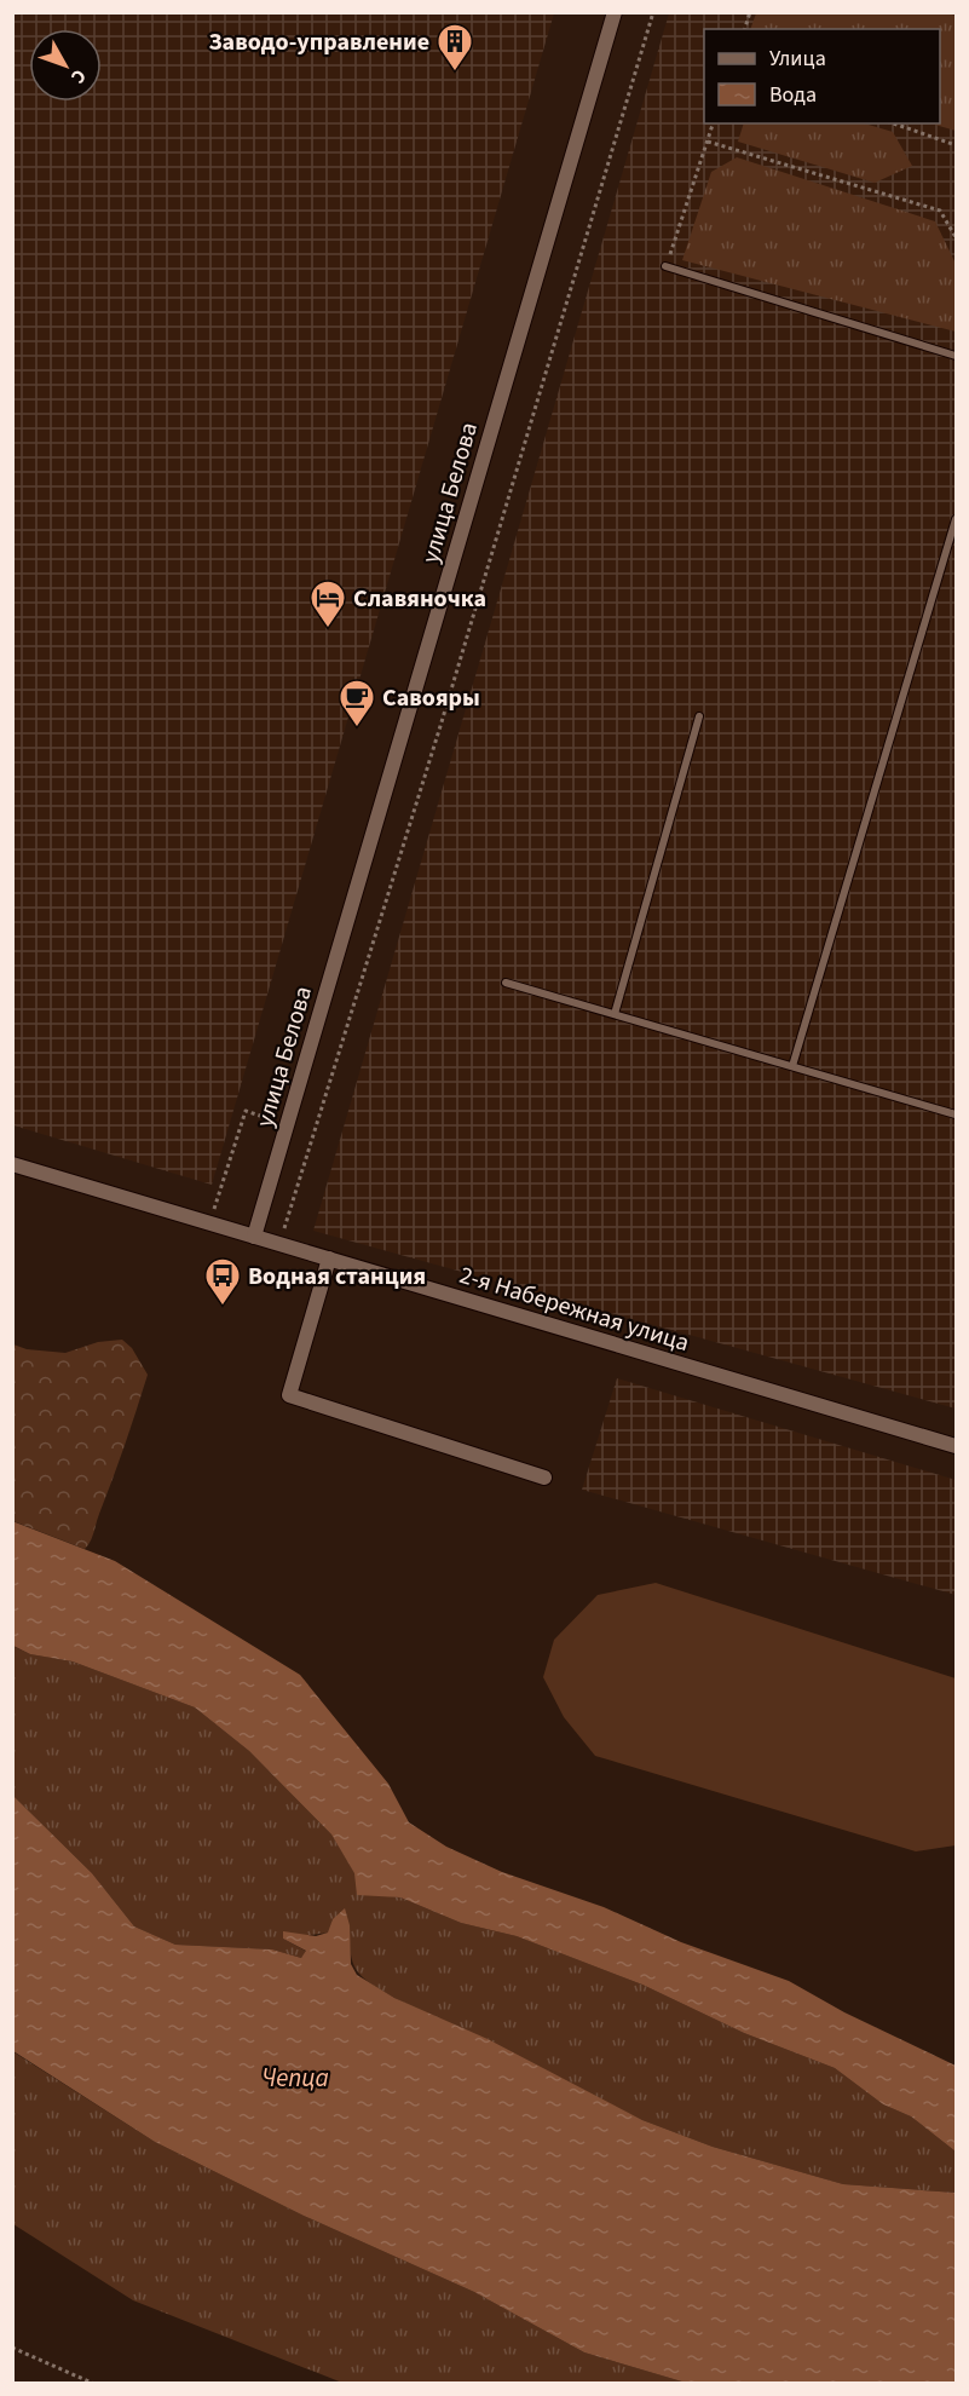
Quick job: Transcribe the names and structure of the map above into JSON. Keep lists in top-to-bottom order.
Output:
{
  "streets": {
    "street": ["улица Белова", "2-я Набережная улица"]
  },
  "crossings": [
    ["улица Белова", "2-я Набережная улица"]
  ],
  "water": ["Чепца"],
  "places": {
    "building": ["Заводо-управление"],
    "hotel": ["Славяночка"],
    "cafe": ["Савояры"],
    "bus stop": ["Водная станция"]
  },
  "legend": ["Улица", "Вода"],
  "north": "bottom right"
}
